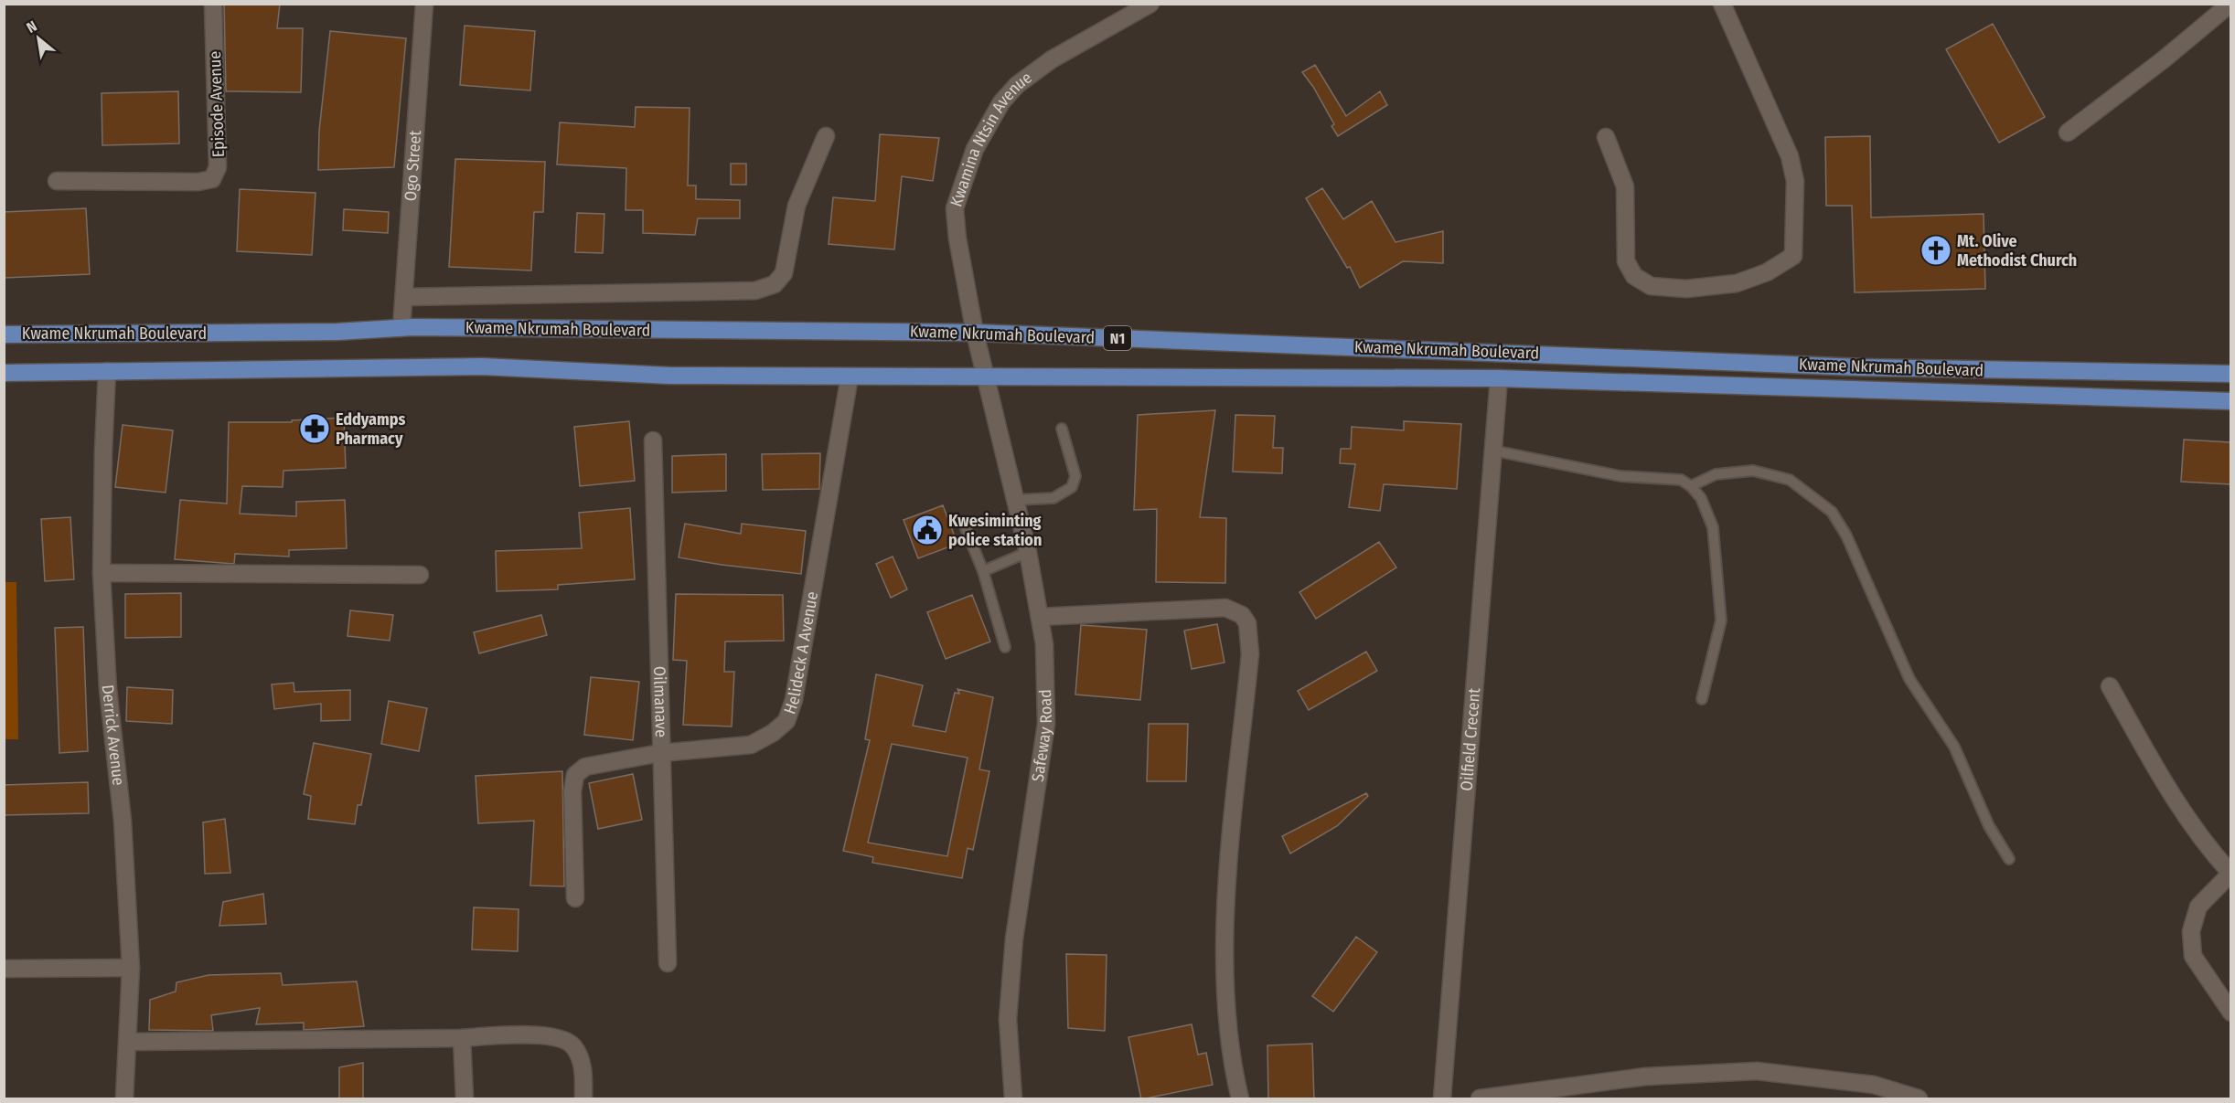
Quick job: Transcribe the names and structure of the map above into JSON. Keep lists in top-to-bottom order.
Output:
{
  "streets": {
    "highway": ["Kwame Nkrumah Boulevard", "N1"],
    "street": [
      "Episode Avenue",
      "Kwamina Ntsin Avenue",
      "Ogo Street",
      "Helideck A Avenue",
      "Oilmanave",
      "Derrick Avenue",
      "Safeway Road",
      "Oilfield Crecent"
    ]
  },
  "crossings": [
    ["Kwamina Ntsin Avenue", "Kwame Nkrumah Boulevard"],
    ["Kwamina Ntsin Avenue", "Safeway Road"],
    ["Ogo Street", "Kwame Nkrumah Boulevard"],
    ["Kwame Nkrumah Boulevard", "Helideck A Avenue"],
    ["Kwame Nkrumah Boulevard", "Derrick Avenue"],
    ["Kwame Nkrumah Boulevard", "Safeway Road"],
    ["Kwame Nkrumah Boulevard", "Oilfield Crecent"],
    ["Helideck A Avenue", "Oilmanave"]
  ],
  "places": {
    "church": ["Mt. Olive Methodist Church"],
    "pharmacy": ["Eddyamps Pharmacy"],
    "public building": ["Kwesiminting police station"]
  },
  "north": "top left"
}
